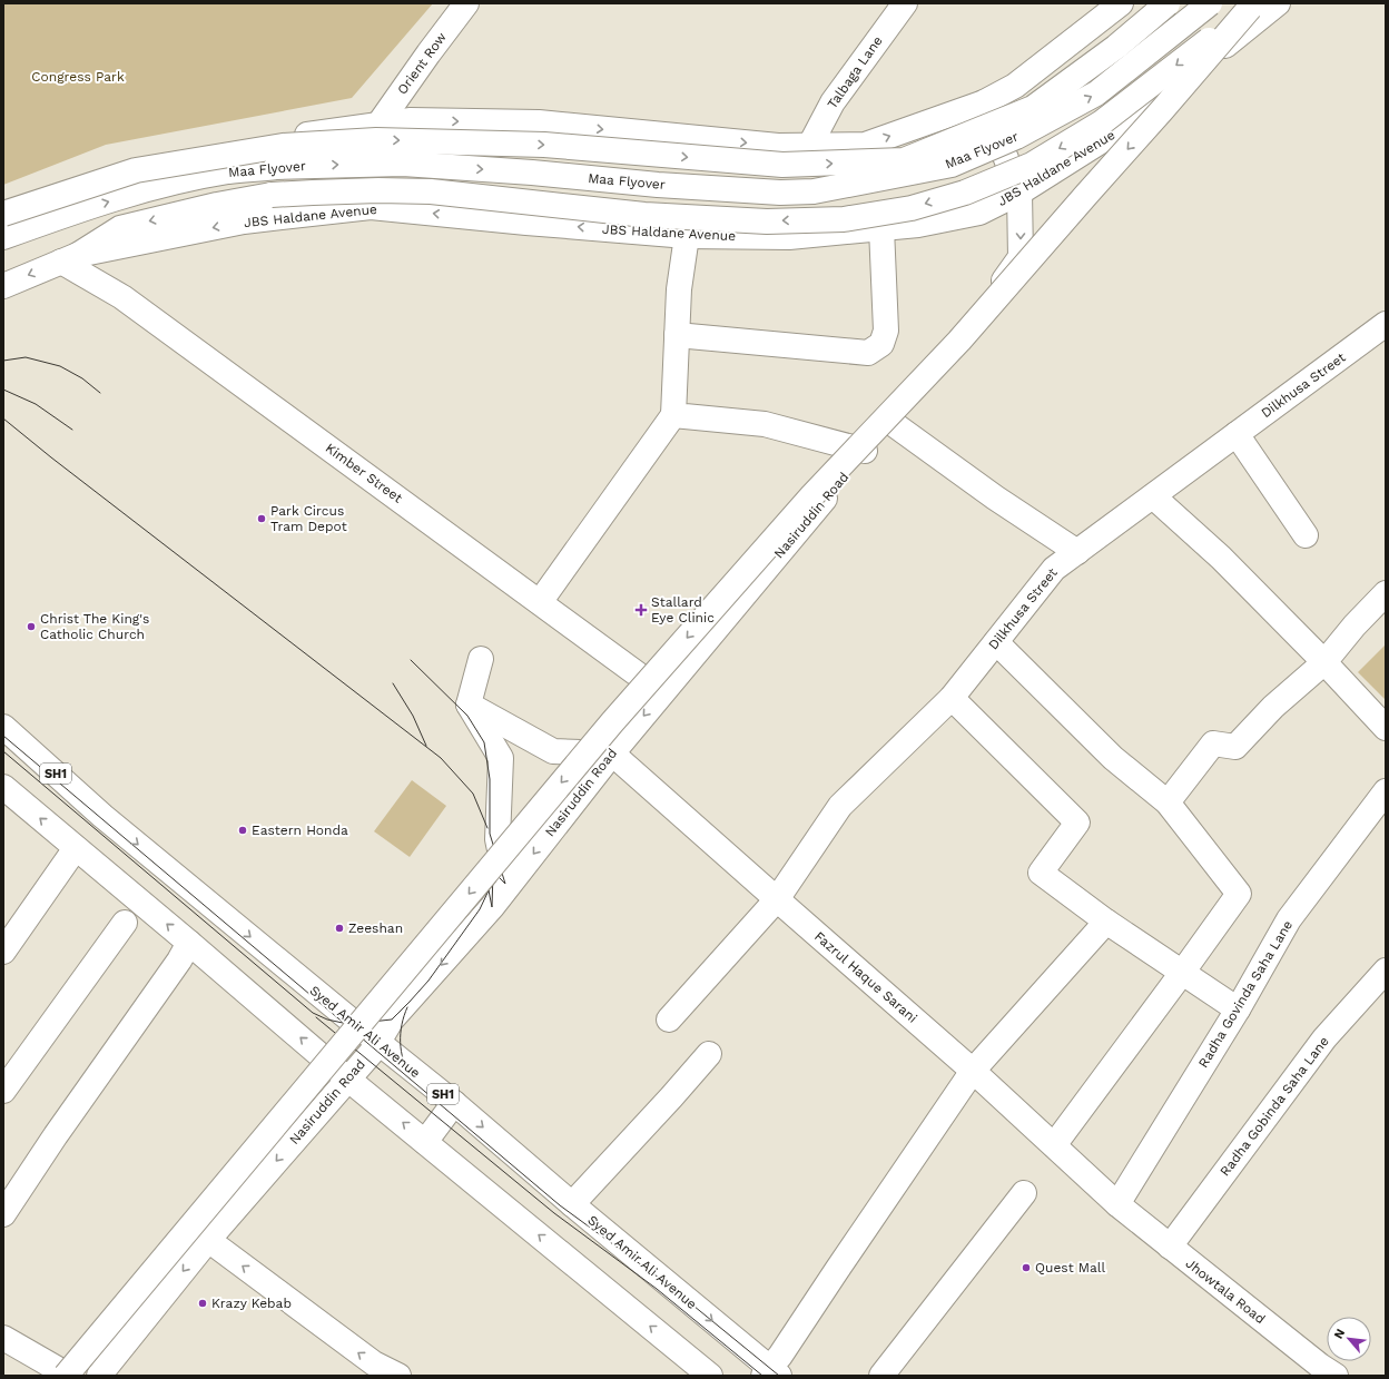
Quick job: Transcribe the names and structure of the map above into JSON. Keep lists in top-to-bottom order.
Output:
{
  "streets": {
    "main road": [
      "Orient Row",
      "Talbaga Lane",
      "Maa Flyover",
      "JBS Haldane Avenue",
      "Dilkhusa Street",
      "Kimber Street",
      "Nasiruddin Road",
      "SH1",
      "Fazrul Haque Sarani",
      "Radha Govinda Saha Lane",
      "Syed Amir Ali Avenue",
      "Radha Gobinda Saha Lane",
      "Jhowtala Road"
    ]
  },
  "crossings": [
    ["Orient Row", "Maa Flyover"],
    ["Talbaga Lane", "Maa Flyover"],
    ["Maa Flyover", "JBS Haldane Avenue"],
    ["Maa Flyover", "Kimber Street"],
    ["JBS Haldane Avenue", "Kimber Street"],
    ["JBS Haldane Avenue", "Nasiruddin Road"],
    ["Dilkhusa Street", "Fazrul Haque Sarani"],
    ["Kimber Street", "Nasiruddin Road"],
    ["Nasiruddin Road", "Fazrul Haque Sarani"],
    ["Nasiruddin Road", "Syed Amir Ali Avenue"],
    ["Fazrul Haque Sarani", "Radha Govinda Saha Lane"],
    ["Fazrul Haque Sarani", "Jhowtala Road"],
    ["Radha Govinda Saha Lane", "Jhowtala Road"],
    ["Radha Gobinda Saha Lane", "Jhowtala Road"]
  ],
  "parks": ["Congress Park"],
  "places": {
    "other": [
      "Park Circus Tram Depot",
      "Christ The King's Catholic Church",
      "Eastern Honda",
      "Zeeshan",
      "Quest Mall",
      "Krazy Kebab"
    ],
    "health": ["Stallard Eye Clinic"]
  },
  "north": "top left"
}
